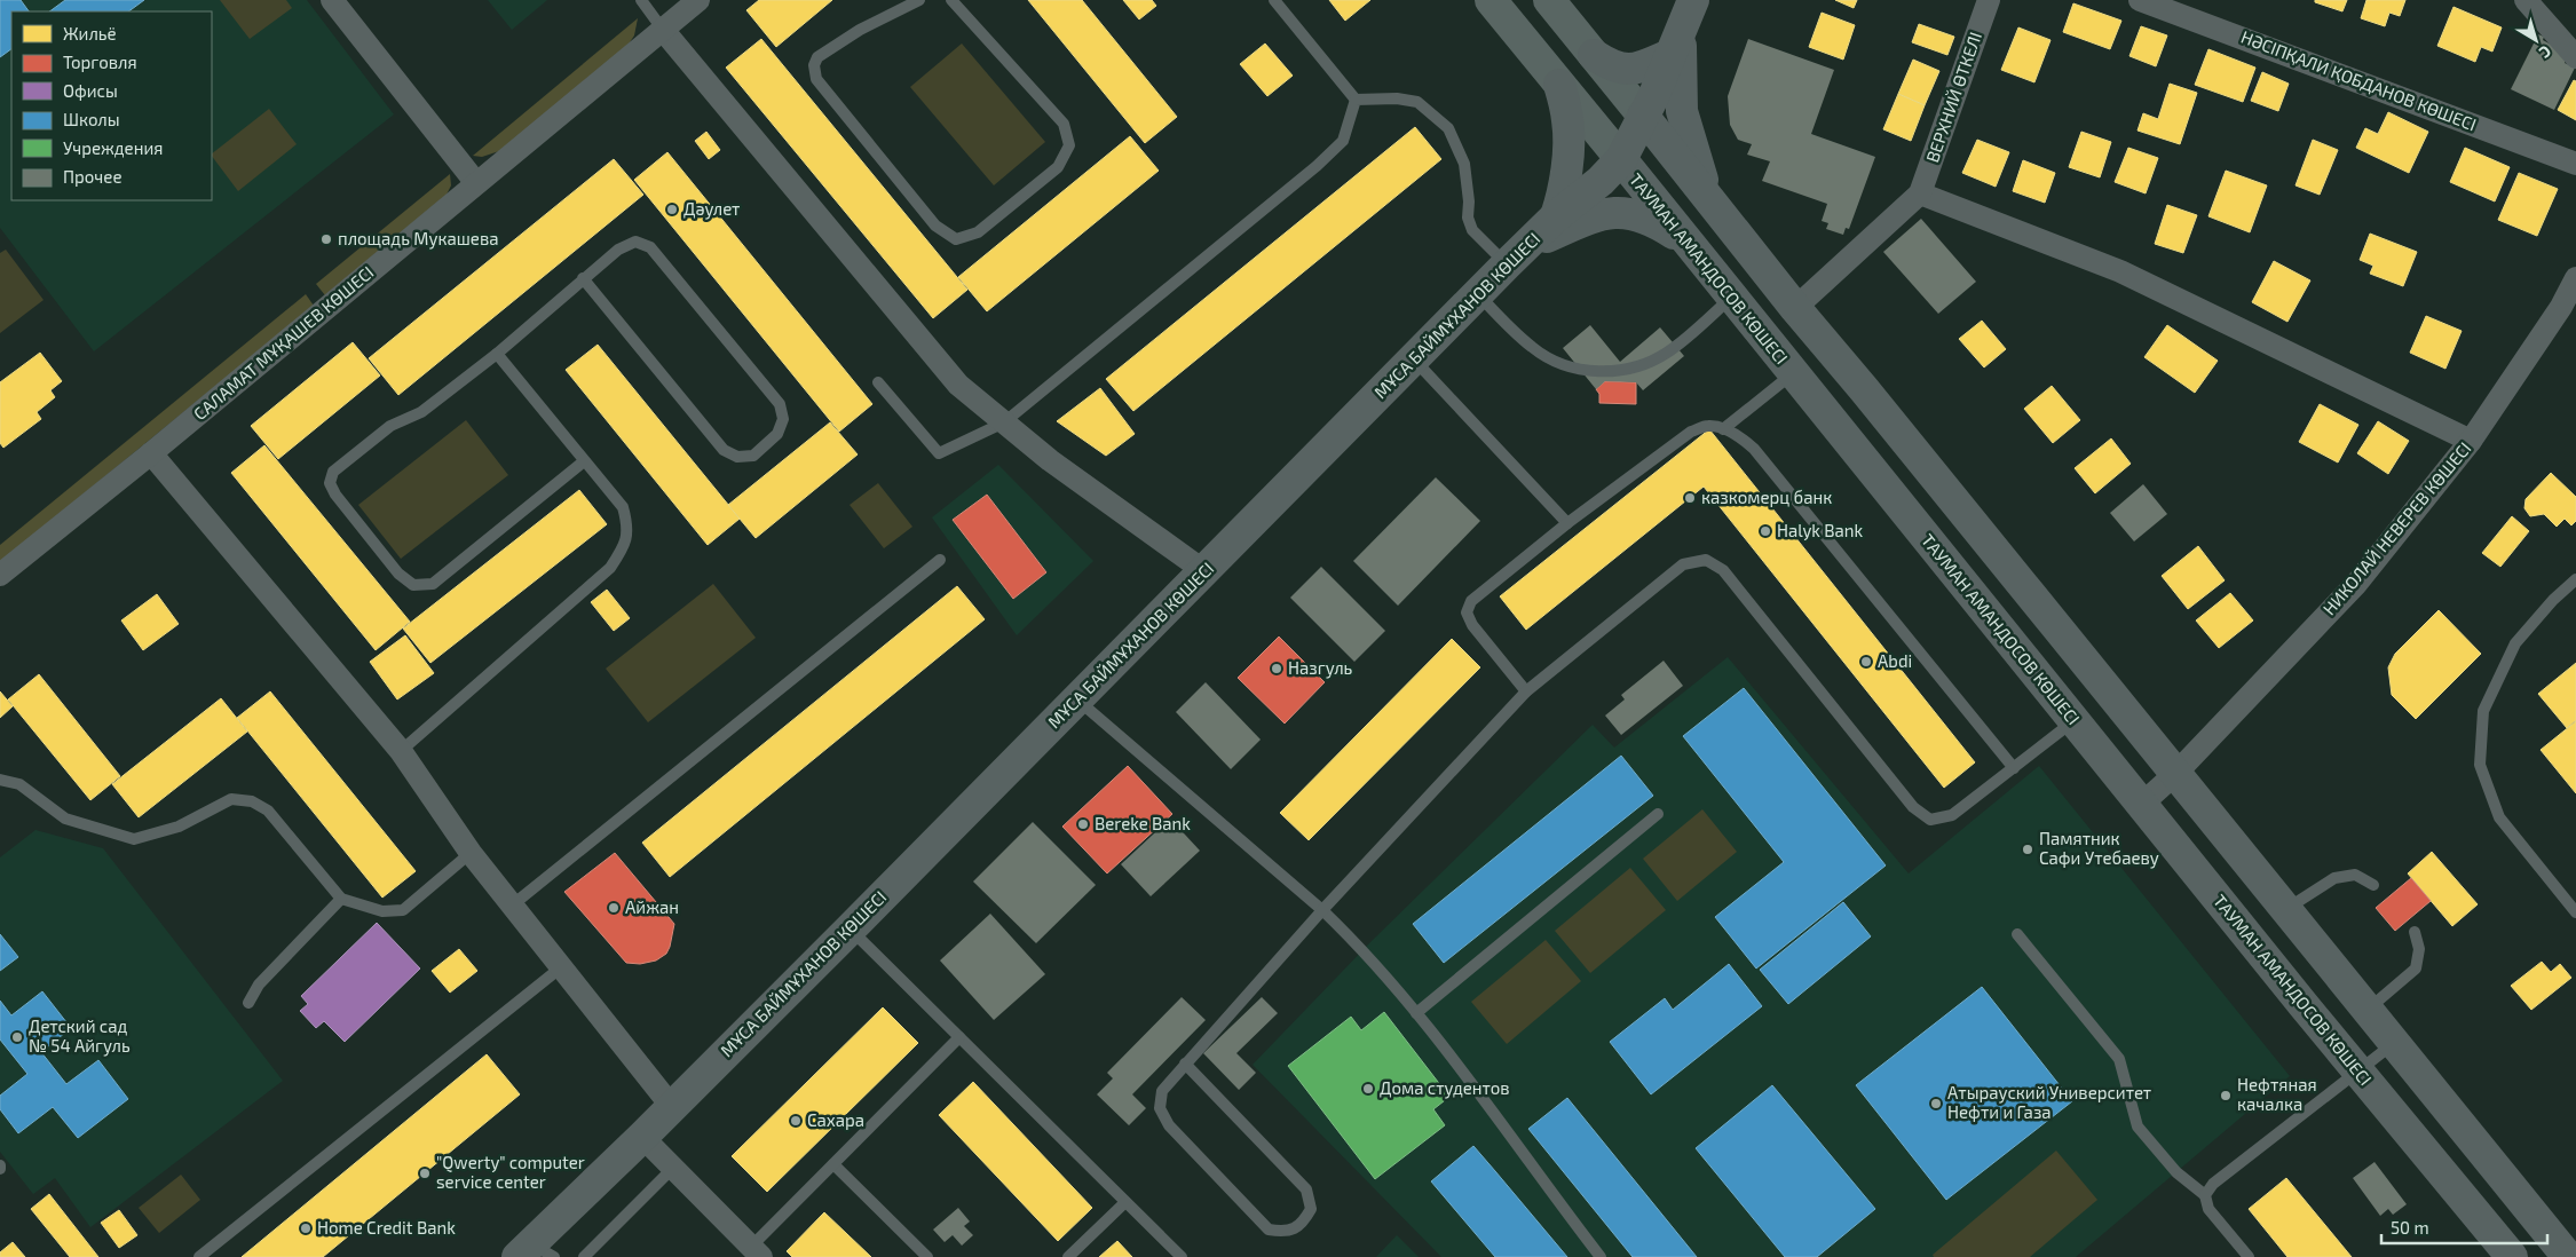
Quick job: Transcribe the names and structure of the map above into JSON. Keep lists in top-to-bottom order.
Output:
{
  "streets": {
    "main road": ["ТАУМАН АМАНДОСОВ КӨШЕСІ", "МҰСА БАЙМҰХАНОВ КӨШЕСІ"],
    "street": [
      "НӘСІПҚАЛИ ҚОБДАНОВ КӨШЕСІ",
      "ВЕРХНИЙ ӨТКЕЛІ",
      "САЛАМАТ МҰҚАШЕВ КӨШЕСІ",
      "НИКОЛАЙ НЕВЕРЕВ КӨШЕСІ"
    ]
  },
  "crossings": [
    ["ТАУМАН АМАНДОСОВ КӨШЕСІ", "МҰСА БАЙМҰХАНОВ КӨШЕСІ"],
    ["ТАУМАН АМАНДОСОВ КӨШЕСІ", "НИКОЛАЙ НЕВЕРЕВ КӨШЕСІ"]
  ],
  "places": [
    "Дәулет",
    "площадь Мукашева",
    "казкомерц банк",
    "Halyk Bank",
    "Abdi",
    "Назгуль",
    "Bereke Bank",
    "Памятник Сафи Утебаеву",
    "Айжан",
    "Детский сад № 54 Айгуль",
    "Дома студентов",
    "Нефтяная качалка",
    "Атырауский Университет Нефти и Газа",
    "Сахара",
    "\"Qwerty\" computer service center",
    "Home Credit Bank"
  ],
  "legend": [
    "Жильё",
    "Торговля",
    "Офисы",
    "Школы",
    "Учреждения",
    "Прочее"
  ],
  "scale_bar": "50 m",
  "north": "bottom right"
}
